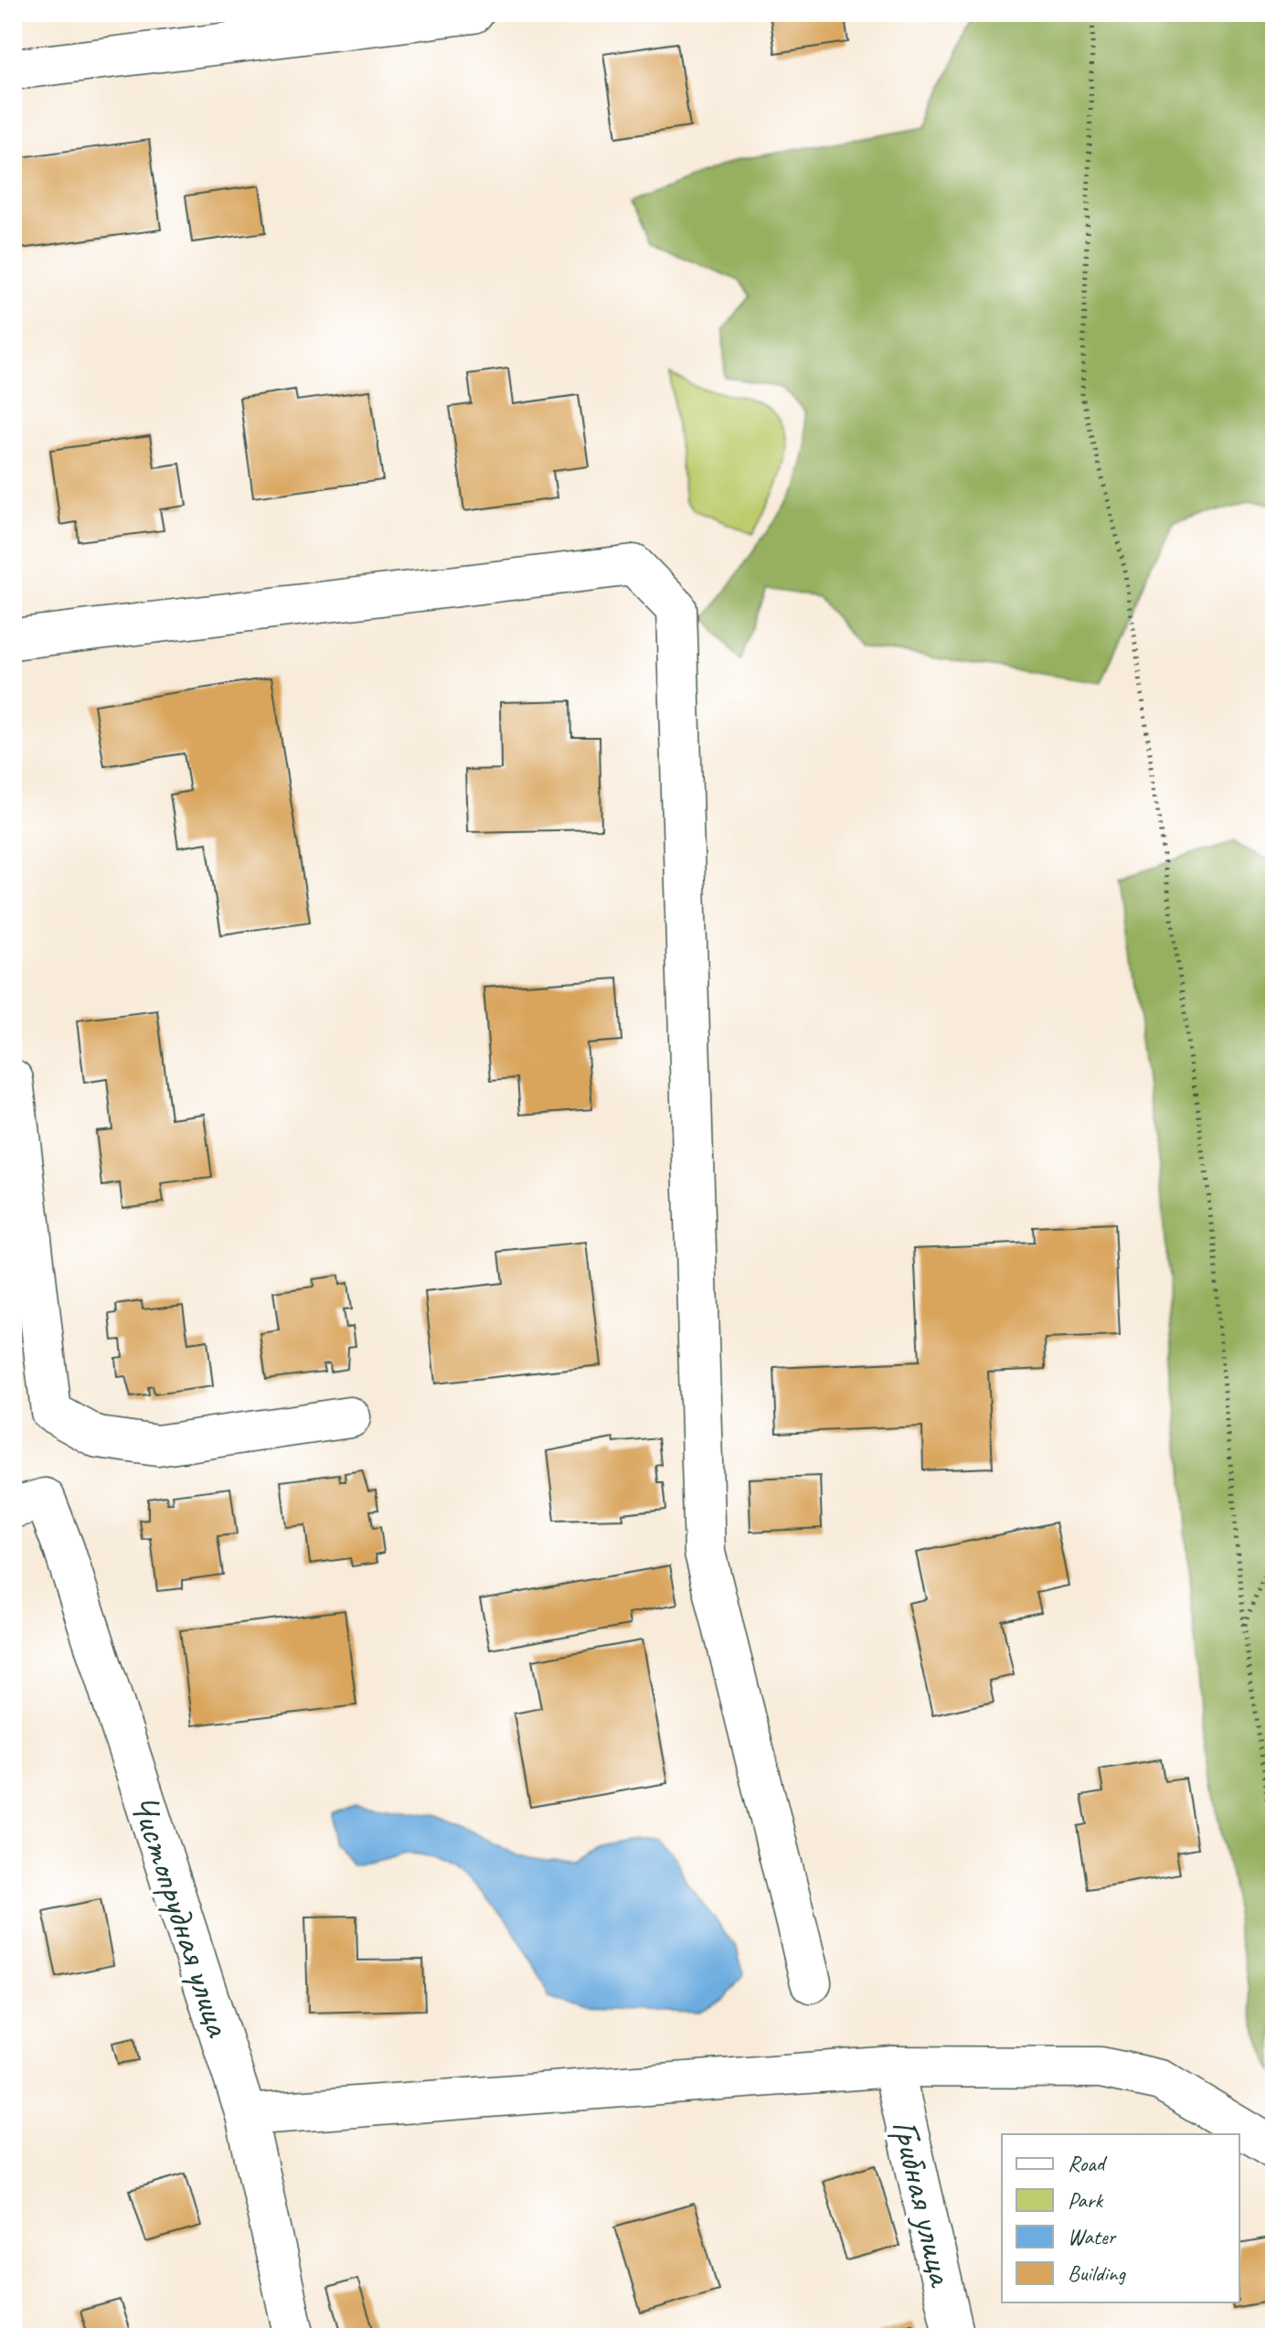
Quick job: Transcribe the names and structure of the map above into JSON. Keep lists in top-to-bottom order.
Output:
{
  "streets": {
    "street": ["Чистопрудная улица", "Грибная улица"]
  },
  "legend": [
    "Road",
    "Park",
    "Water",
    "Building"
  ]
}
